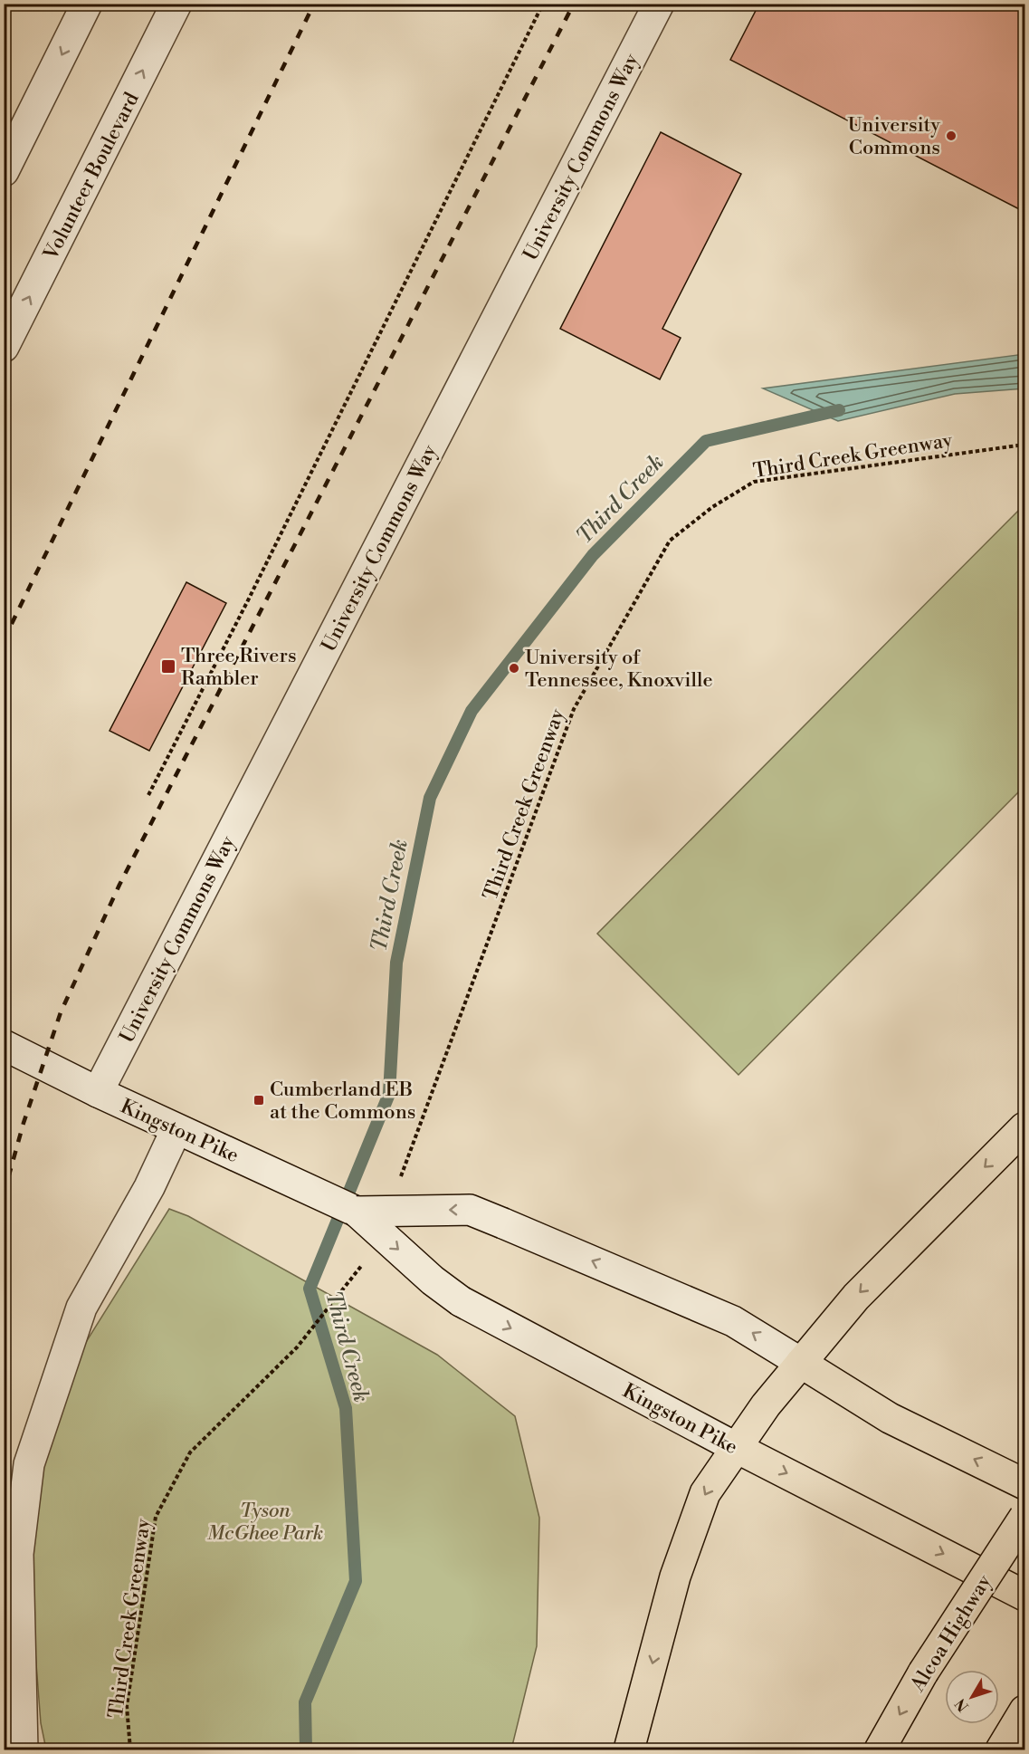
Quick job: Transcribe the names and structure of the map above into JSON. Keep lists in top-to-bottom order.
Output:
{
  "streets": {
    "main road": ["Kingston Pike", "Alcoa Highway"],
    "street": ["University Commons Way", "Volunteer Boulevard"],
    "path": ["Third Creek Greenway"]
  },
  "crossings": [
    ["University Commons Way", "Kingston Pike"]
  ],
  "water": ["Third Creek"],
  "parks": ["Tyson McGhee Park"],
  "places": {
    "other": ["University Commons", "University of Tennessee, Knoxville"],
    "transit": ["Three Rivers Rambler", "Cumberland EB at the Commons"]
  },
  "north": "bottom left"
}
